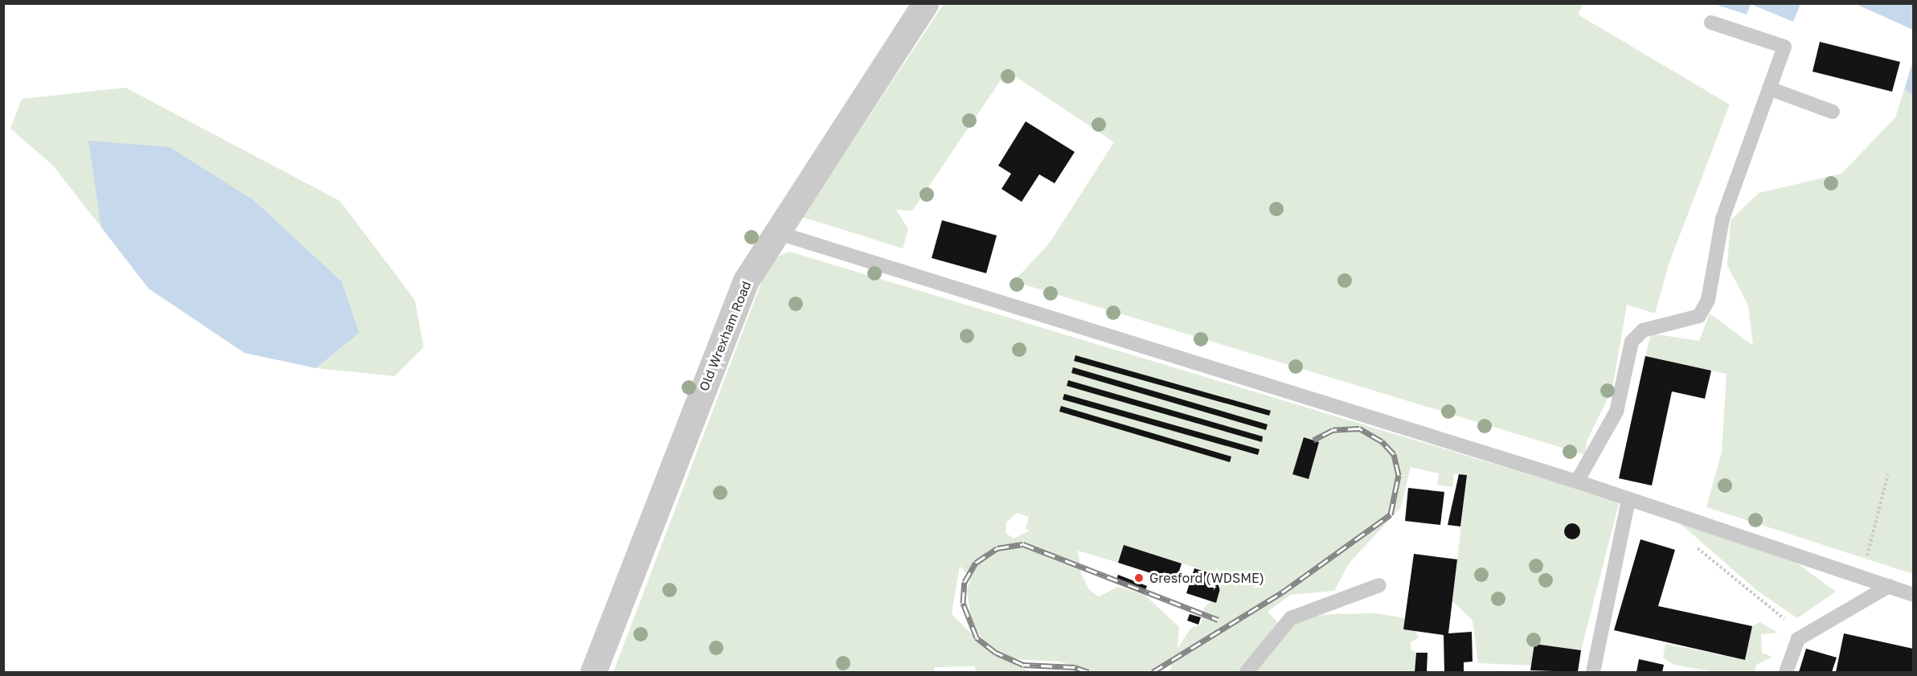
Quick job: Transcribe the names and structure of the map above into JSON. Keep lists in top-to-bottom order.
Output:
{
  "streets": {
    "street": ["Old Wrexham Road"]
  },
  "places": ["Gresford (WDSME)"]
}
